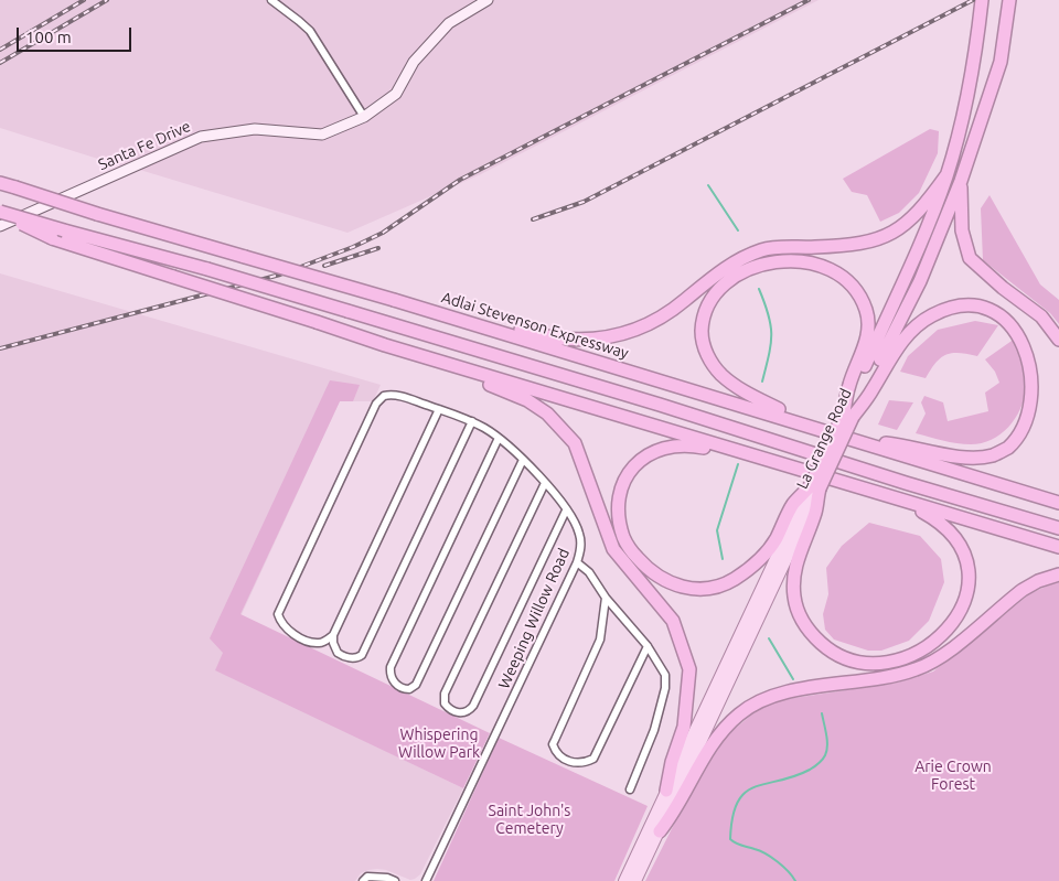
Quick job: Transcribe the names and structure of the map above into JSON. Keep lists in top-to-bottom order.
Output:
{
  "streets": {
    "highway": ["Adlai Stevenson Expressway", "La Grange Road"],
    "street": ["Santa Fe Drive", "Weeping Willow Road"]
  },
  "parks": ["Whispering Willow Park", "Arie Crown Forest", "Saint John's Cemetery"],
  "scale_bar": "100 m"
}
